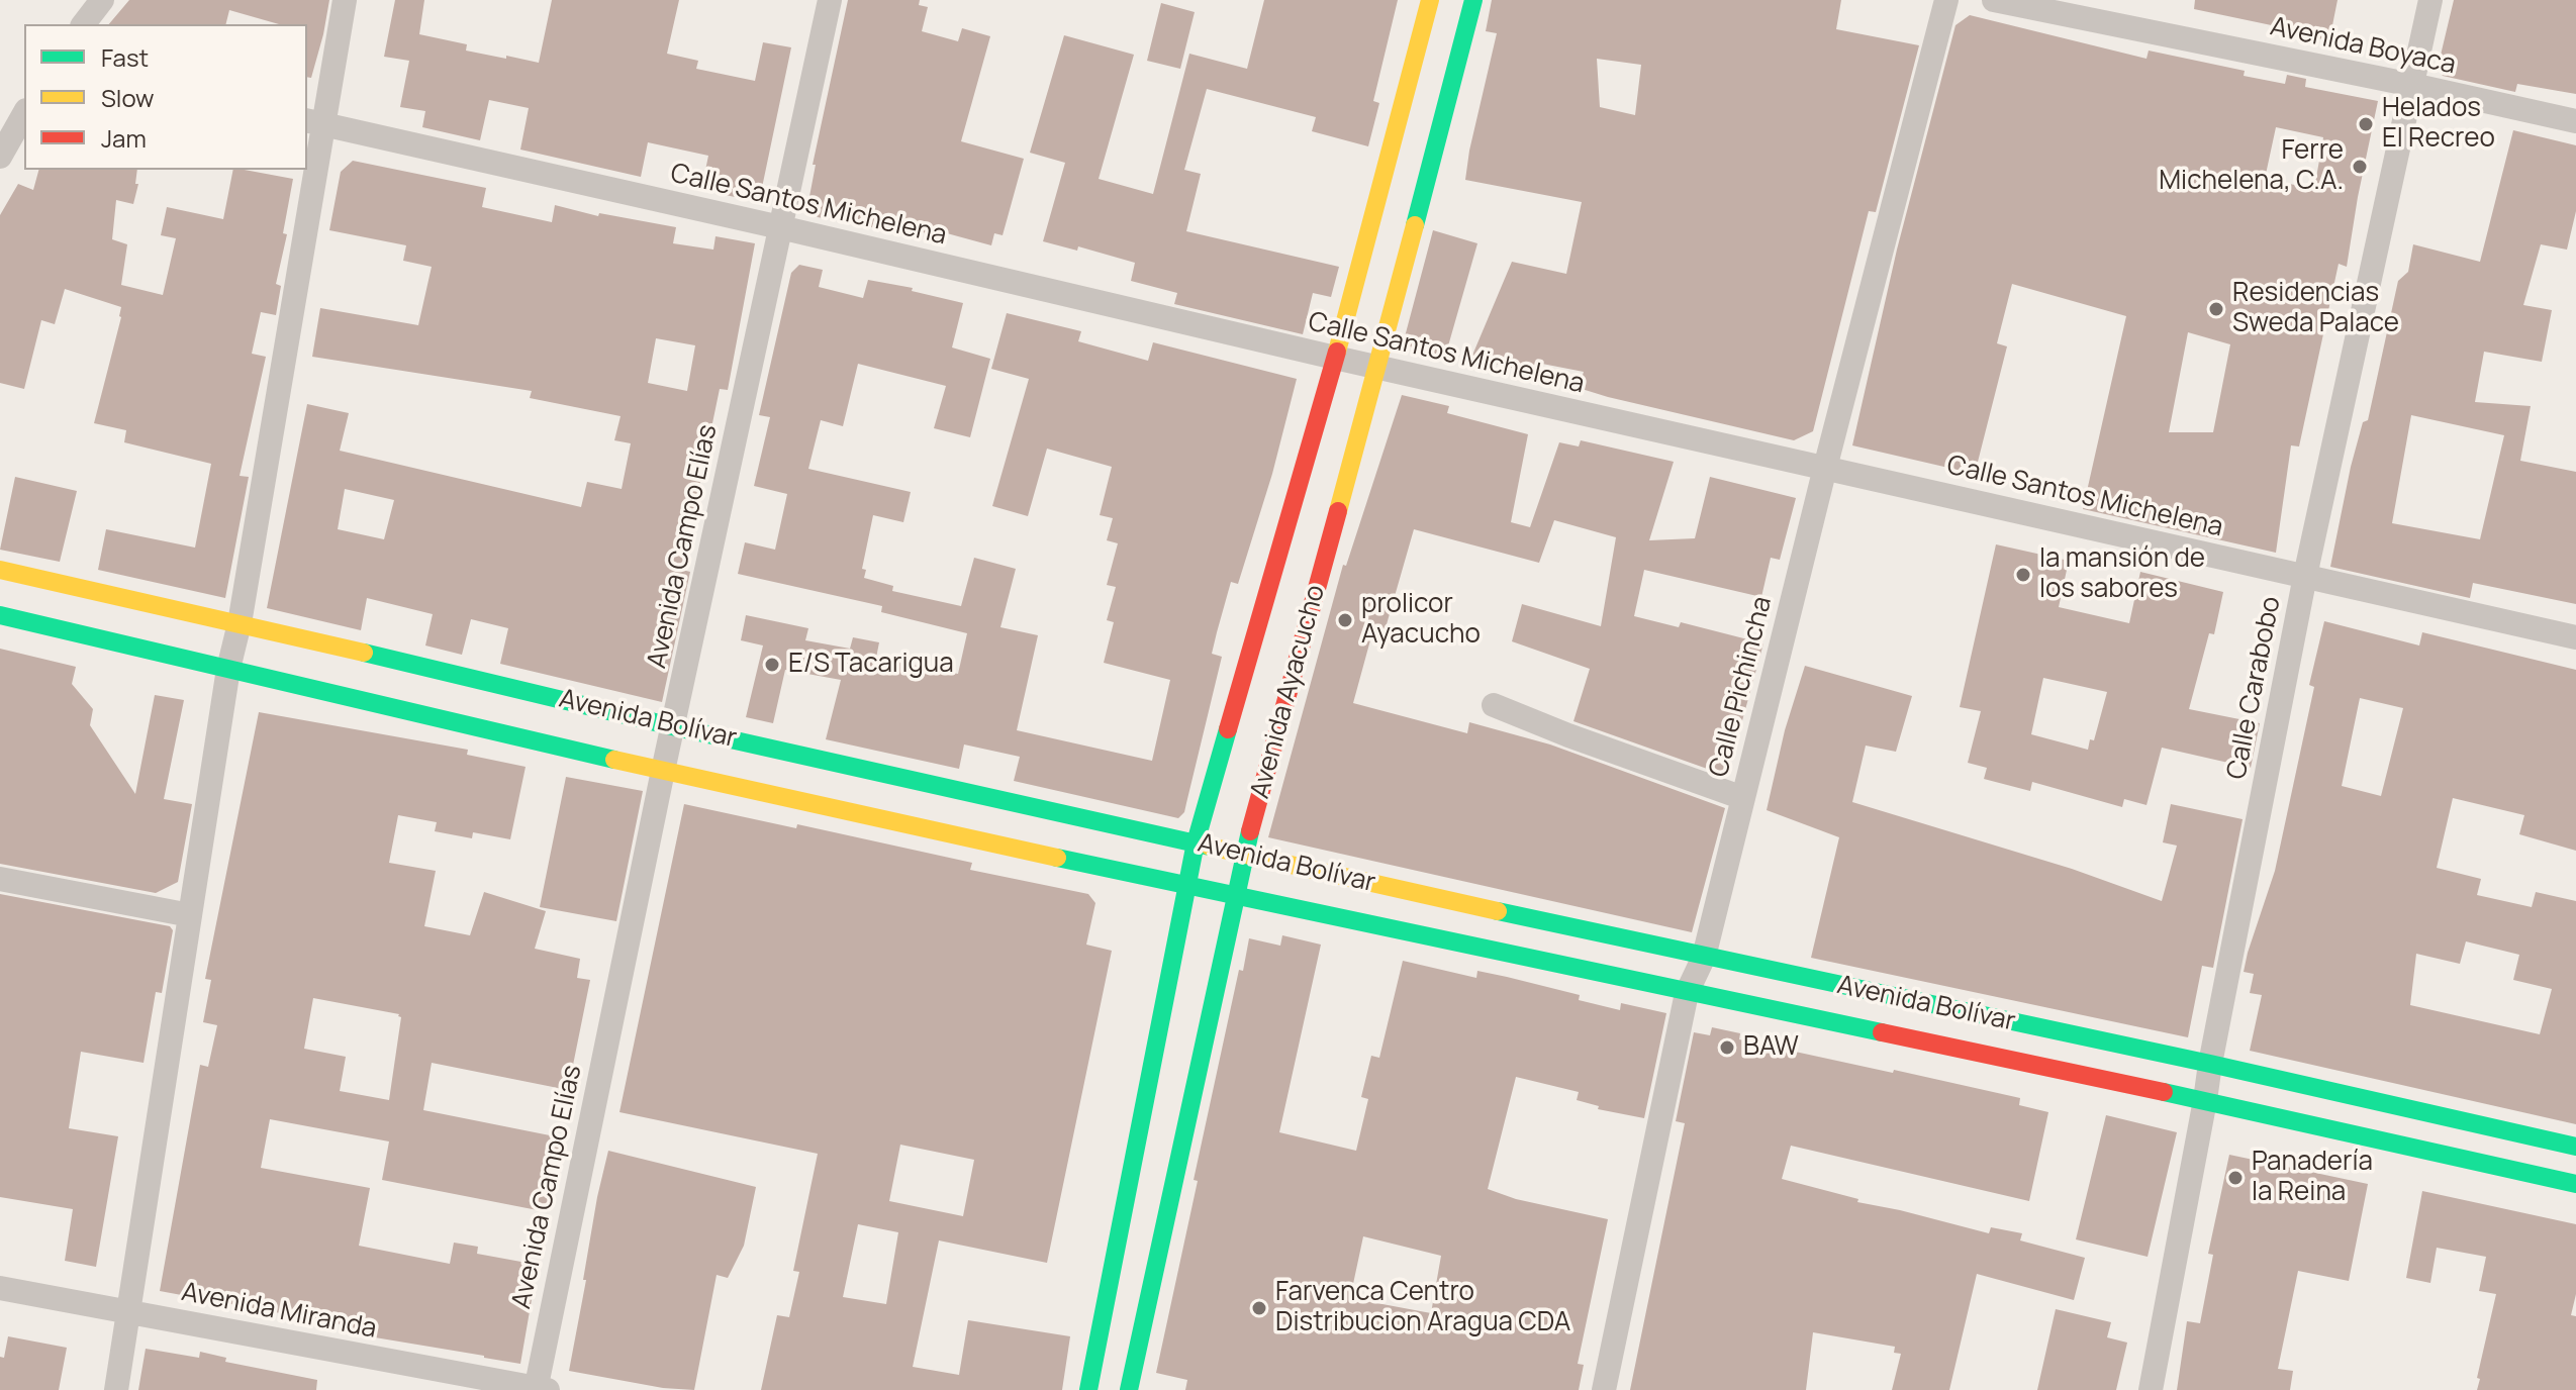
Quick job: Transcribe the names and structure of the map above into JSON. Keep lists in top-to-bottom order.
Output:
{
  "streets": {
    "main road": ["Avenida Ayacucho", "Avenida Bolívar"],
    "street": [
      "Avenida Boyaca",
      "Calle Santos Michelena",
      "Avenida Campo Elías",
      "Calle Pichincha",
      "Calle Carabobo",
      "Avenida Miranda"
    ]
  },
  "crossings": [
    ["Avenida Boyaca", "Calle Carabobo"],
    ["Calle Santos Michelena", "Avenida Campo Elías"],
    ["Calle Santos Michelena", "Calle Pichincha"],
    ["Calle Santos Michelena", "Calle Carabobo"],
    ["Calle Santos Michelena", "Avenida Ayacucho"],
    ["Avenida Campo Elías", "Avenida Bolívar"],
    ["Avenida Campo Elías", "Avenida Miranda"],
    ["Calle Pichincha", "Avenida Bolívar"],
    ["Calle Carabobo", "Avenida Bolívar"],
    ["Avenida Ayacucho", "Avenida Bolívar"]
  ],
  "places": [
    "Helados El Recreo",
    "Ferre Michelena, C.A.",
    "Residencias Sweda Palace",
    "la mansión de los sabores",
    "prolicor Ayacucho",
    "E/S Tacarigua",
    "BAW",
    "Panadería la Reina",
    "Farvenca Centro Distribucion Aragua CDA"
  ],
  "legend": ["Fast", "Slow", "Jam"]
}
